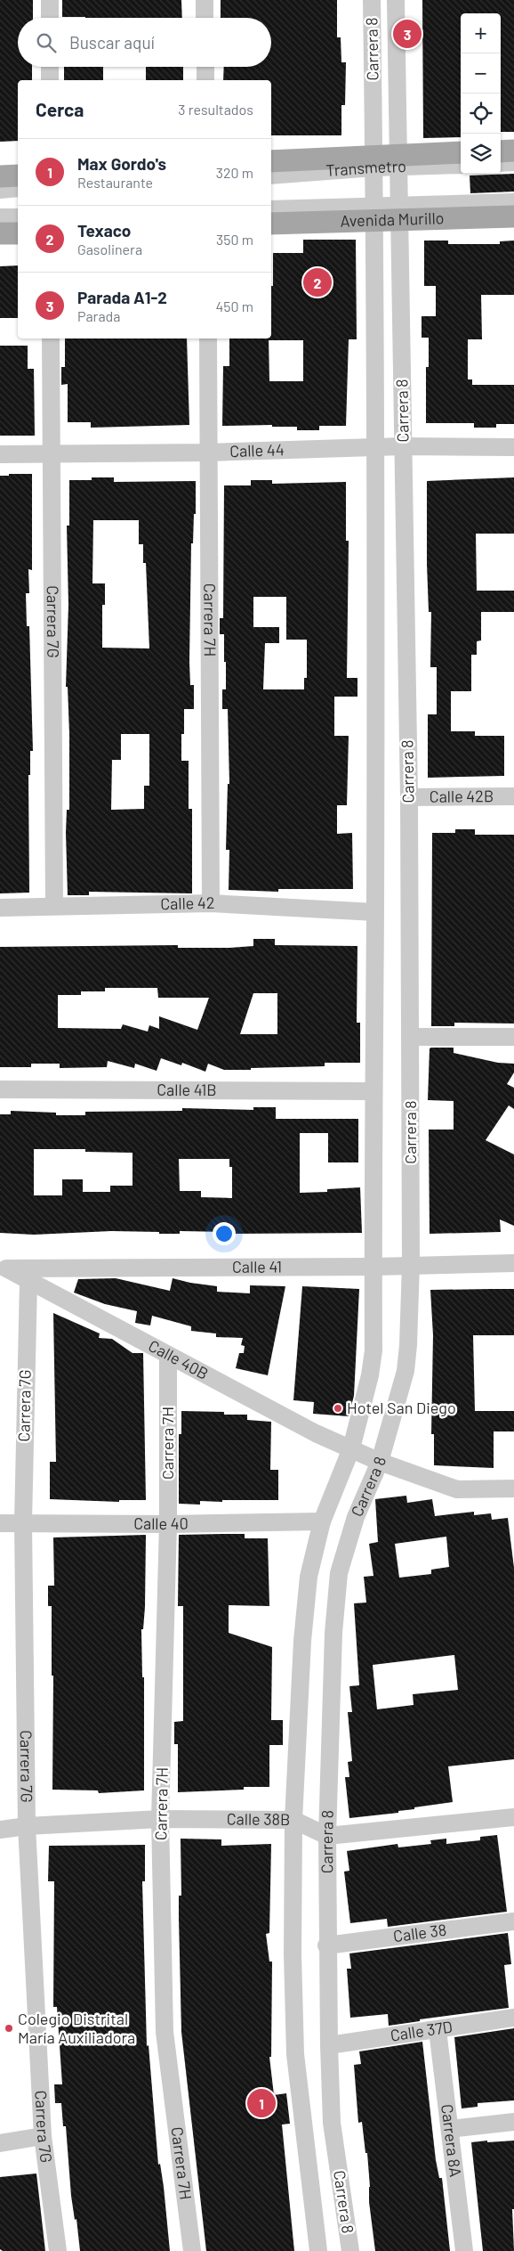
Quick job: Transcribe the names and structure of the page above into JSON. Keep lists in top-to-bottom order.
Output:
{
  "streets": {
    "main road": ["Avenida Murillo"],
    "street": [
      "Carrera 8",
      "Transmetro",
      "Calle 44",
      "Carrera 7H",
      "Carrera 7G",
      "Calle 42B",
      "Calle 42",
      "Calle 41B",
      "Calle 41",
      "Calle 40B",
      "Calle 40",
      "Calle 38B",
      "Calle 38",
      "Calle 37D",
      "Carrera 8A"
    ]
  },
  "crossings": [
    ["Carrera 8", "Transmetro"],
    ["Carrera 8", "Avenida Murillo"],
    ["Carrera 8", "Calle 44"],
    ["Carrera 8", "Calle 42B"],
    ["Carrera 8", "Calle 42"],
    ["Carrera 8", "Calle 41B"],
    ["Carrera 8", "Calle 41"],
    ["Carrera 8", "Calle 40B"],
    ["Carrera 8", "Calle 40"],
    ["Carrera 8", "Calle 38B"],
    ["Carrera 8", "Calle 38"],
    ["Carrera 8", "Calle 37D"],
    ["Calle 44", "Carrera 7H"],
    ["Calle 44", "Carrera 7G"],
    ["Carrera 7H", "Calle 42"],
    ["Carrera 7H", "Calle 40B"],
    ["Carrera 7H", "Calle 40"],
    ["Carrera 7H", "Calle 38B"],
    ["Carrera 7G", "Calle 42"],
    ["Carrera 7G", "Calle 40B"],
    ["Carrera 7G", "Calle 40"],
    ["Carrera 7G", "Calle 38B"],
    ["Calle 41", "Calle 40B"],
    ["Calle 37D", "Carrera 8A"]
  ],
  "places": ["Hotel San Diego", "Colegio Distrital María Auxiliadora"],
  "page": {
    "map_buttons": ["+", "−"],
    "pins": ["3", "2", "1"],
    "search": "Buscar aquí",
    "heading": ["Cerca", "3 resultados"],
    "list": [
      {
        "mark": "1",
        "name": "Max Gordo's",
        "note": "Restaurante",
        "value": "320 m"
      },
      {
        "mark": "2",
        "name": "Texaco",
        "note": "Gasolinera",
        "value": "350 m"
      },
      {
        "mark": "3",
        "name": "Parada A1-2",
        "note": "Parada",
        "value": "450 m"
      }
    ]
  }
}
